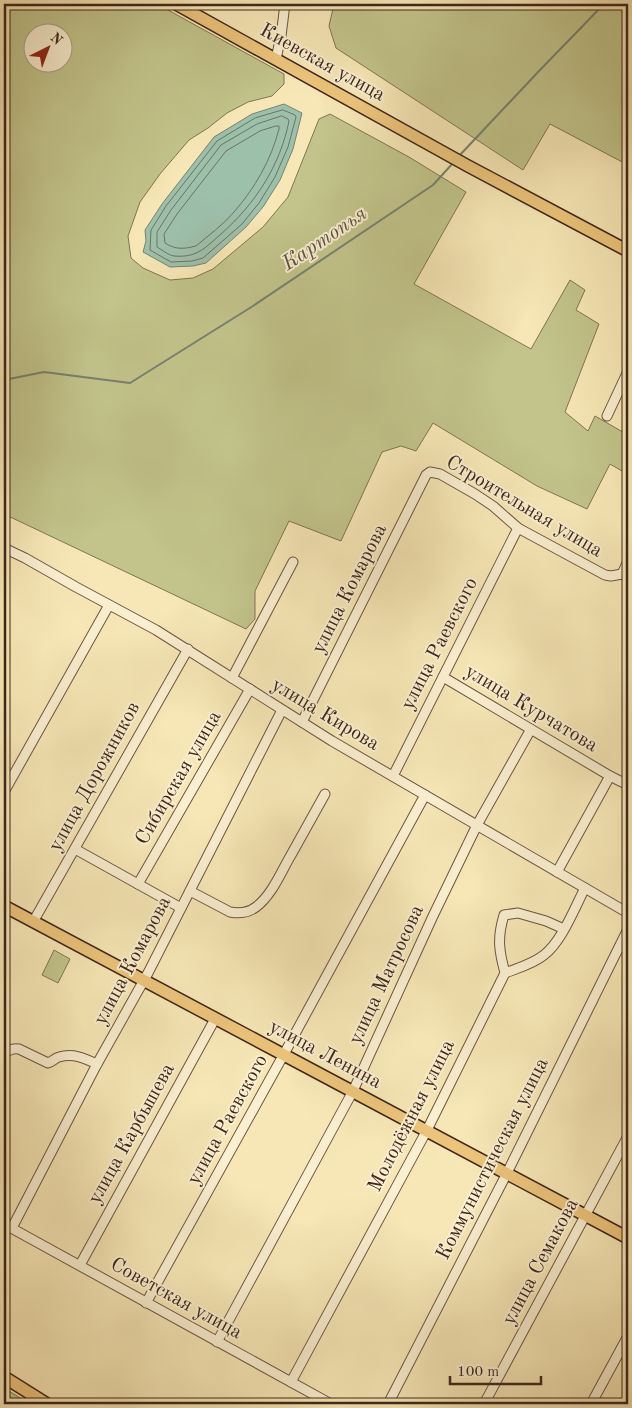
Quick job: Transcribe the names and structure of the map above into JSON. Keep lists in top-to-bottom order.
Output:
{
  "streets": {
    "main road": ["Киевская улица", "улица Ленина"],
    "street": [
      "Строительная улица",
      "улица Комарова",
      "улица Раевского",
      "улица Курчатова",
      "улица Кирова",
      "улица Дорожников",
      "Сибирская улица",
      "улица Матросова",
      "Молодёжная улица",
      "улица Карбышева",
      "Коммунистическая улица",
      "улица Семакова",
      "Советская улица"
    ]
  },
  "crossings": [
    ["Строительная улица", "улица Комарова"],
    ["Строительная улица", "улица Раевского"],
    ["улица Комарова", "улица Кирова"],
    ["улица Комарова", "улица Ленина"],
    ["улица Комарова", "Советская улица"],
    ["улица Раевского", "улица Курчатова"],
    ["улица Раевского", "улица Кирова"],
    ["улица Раевского", "улица Ленина"],
    ["улица Раевского", "Советская улица"],
    ["улица Курчатова", "улица Матросова"],
    ["улица Кирова", "улица Дорожников"],
    ["улица Кирова", "Сибирская улица"],
    ["улица Кирова", "улица Матросова"],
    ["улица Дорожников", "улица Ленина"],
    ["улица Матросова", "улица Ленина"],
    ["улица Матросова", "Советская улица"],
    ["улица Ленина", "Молодёжная улица"],
    ["улица Ленина", "улица Карбышева"],
    ["улица Ленина", "Коммунистическая улица"],
    ["улица Ленина", "улица Семакова"],
    ["Молодёжная улица", "Советская улица"],
    ["улица Карбышева", "Советская улица"]
  ],
  "water": ["Картопья"],
  "scale_bar": "100 m",
  "north": "top right"
}
